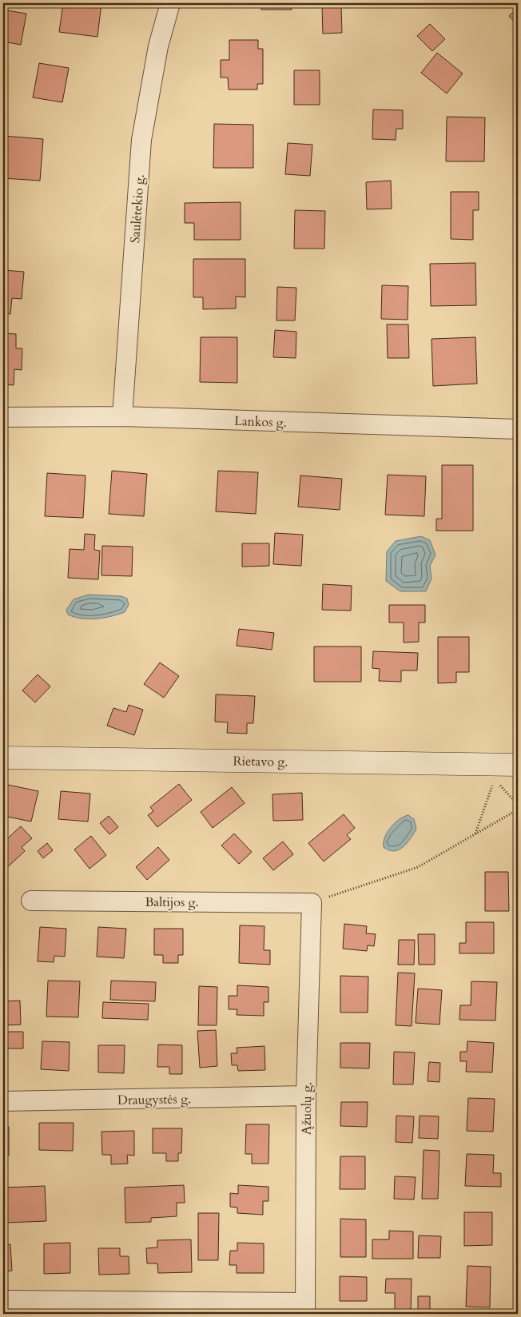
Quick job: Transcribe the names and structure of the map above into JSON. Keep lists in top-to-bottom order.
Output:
{
  "streets": {
    "main road": ["Rietavo g."],
    "street": [
      "Saulėtekio g.",
      "Lankos g.",
      "Baltijos g.",
      "Draugystės g.",
      "Ąžuolų g."
    ]
  },
  "crossings": [
    ["Saulėtekio g.", "Lankos g."],
    ["Baltijos g.", "Ąžuolų g."],
    ["Draugystės g.", "Ąžuolų g."]
  ]
}
